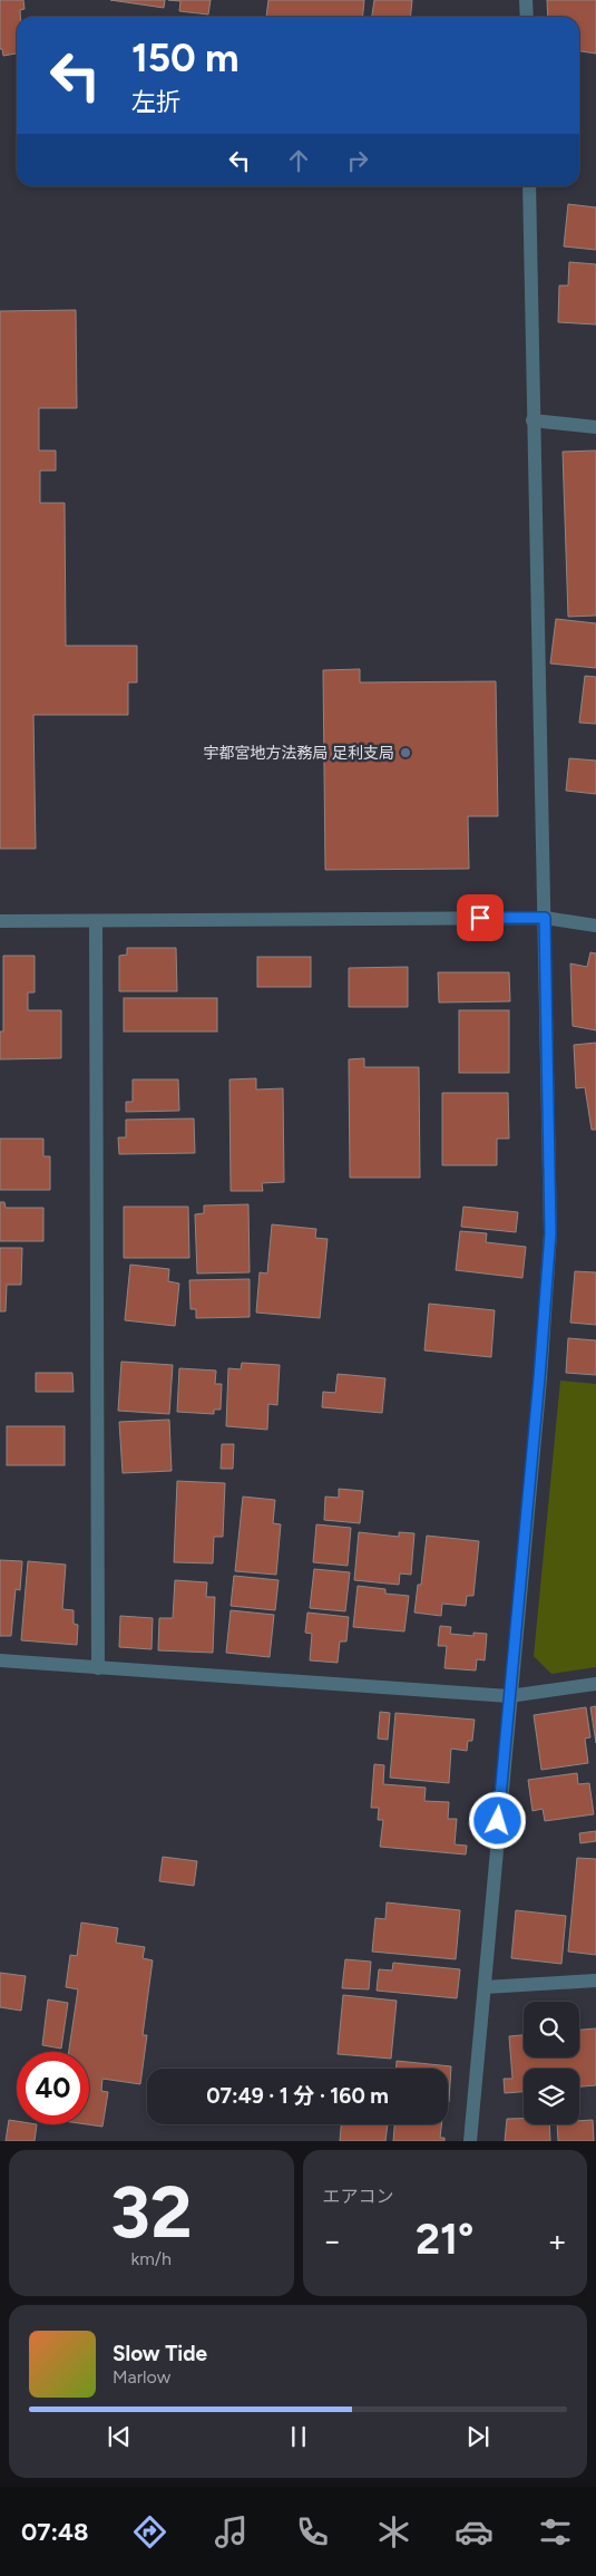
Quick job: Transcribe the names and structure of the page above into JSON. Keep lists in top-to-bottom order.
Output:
{
  "places": ["宇都宮地方法務局 足利支局"],
  "page": {
    "turn": ["150 m", "左折"],
    "limit": "40",
    "trip": "07:49 · 1 分 · 160 m",
    "tile": [
      ["32", "km/h"],
      "エアコン"
    ],
    "heat": ["−", "21°", "+"],
    "song": ["Slow Tide", "Marlow"],
    "tabs": "07:48"
  }
}
